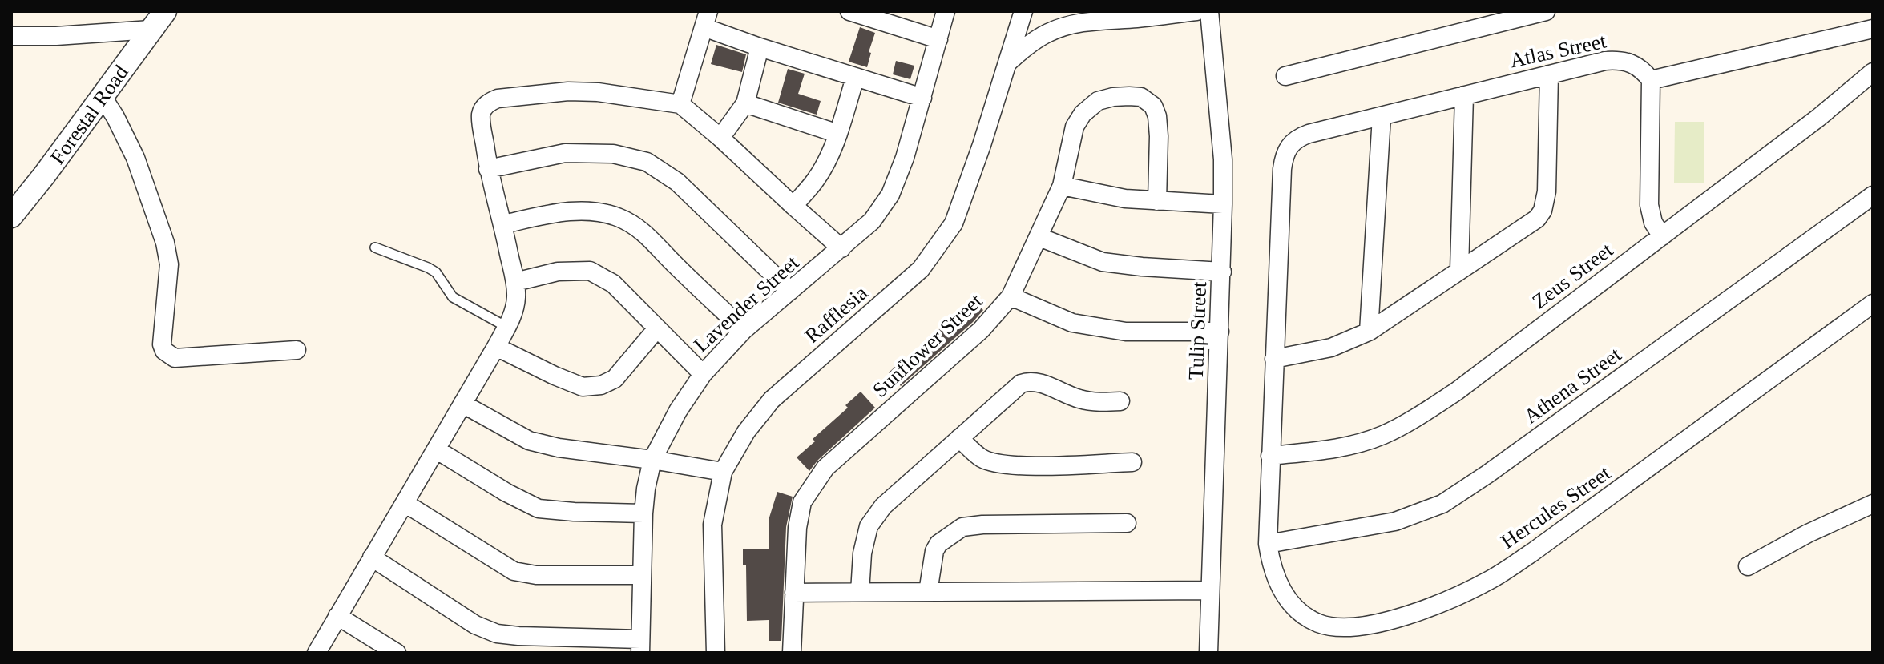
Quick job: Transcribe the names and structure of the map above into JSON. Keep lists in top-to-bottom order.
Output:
{
  "streets": {
    "street": [
      "Atlas Street",
      "Forestal Road",
      "Zeus Street",
      "Lavender Street",
      "Rafflesia",
      "Tulip Street",
      "Sunflower Street",
      "Athena Street",
      "Hercules Street"
    ]
  },
  "crossings": [
    ["Atlas Street", "Hercules Street"],
    ["Zeus Street", "Hercules Street"],
    ["Athena Street", "Hercules Street"]
  ]
}
